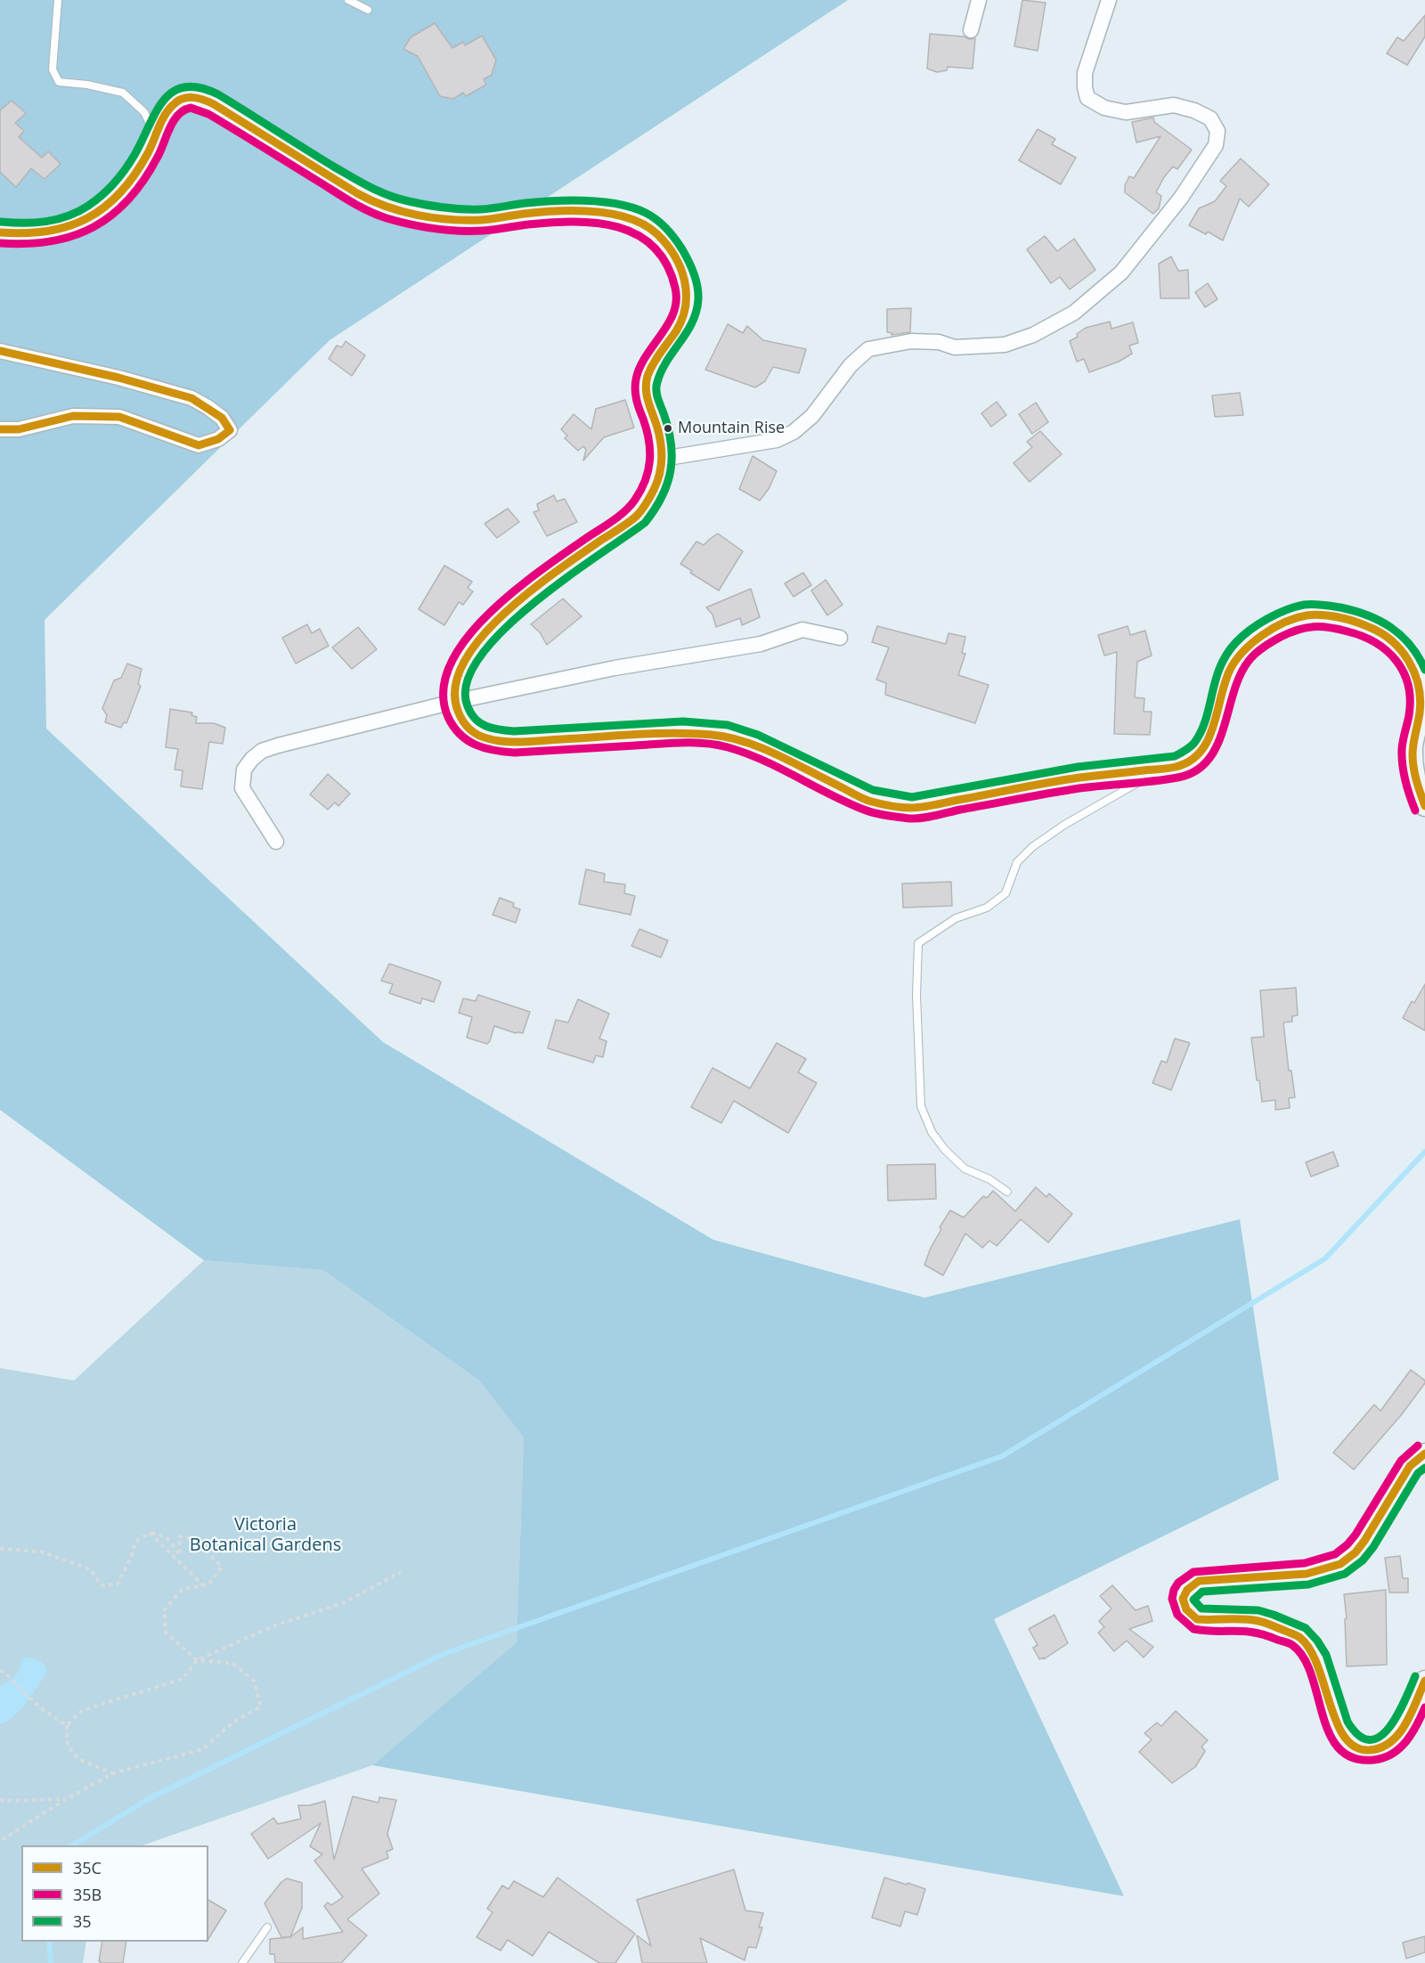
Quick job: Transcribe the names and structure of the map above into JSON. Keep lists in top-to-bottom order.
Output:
{
  "parks": ["Victoria Botanical Gardens"],
  "places": ["Mountain Rise"],
  "lines": ["transit line 35", "transit line 35C", "transit line 35B"],
  "legend": ["35C", "35B", "35"]
}
